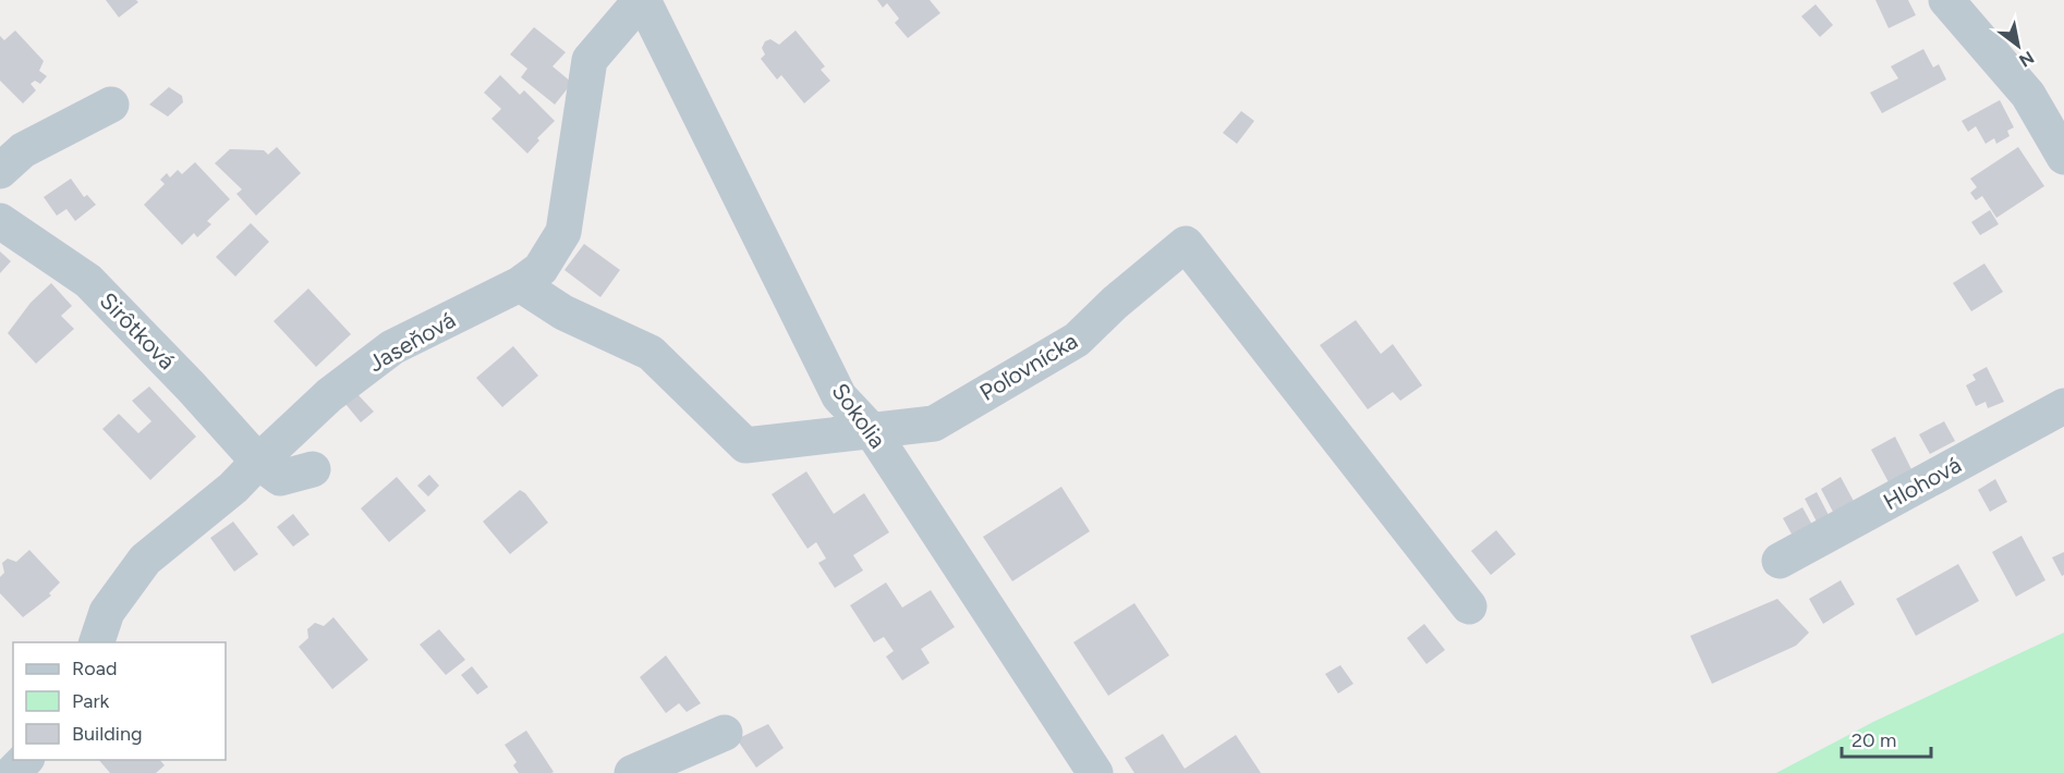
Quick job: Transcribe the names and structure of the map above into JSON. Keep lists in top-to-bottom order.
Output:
{
  "streets": {
    "street": [
      "Sirôtková",
      "Jaseňová",
      "Poľovnícka",
      "Sokolia",
      "Hlohová"
    ]
  },
  "crossings": [
    ["Sirôtková", "Jaseňová"],
    ["Jaseňová", "Poľovnícka"],
    ["Jaseňová", "Sokolia"],
    ["Poľovnícka", "Sokolia"]
  ],
  "legend": ["Road", "Park", "Building"],
  "scale_bar": "20 m",
  "north": "bottom right"
}
